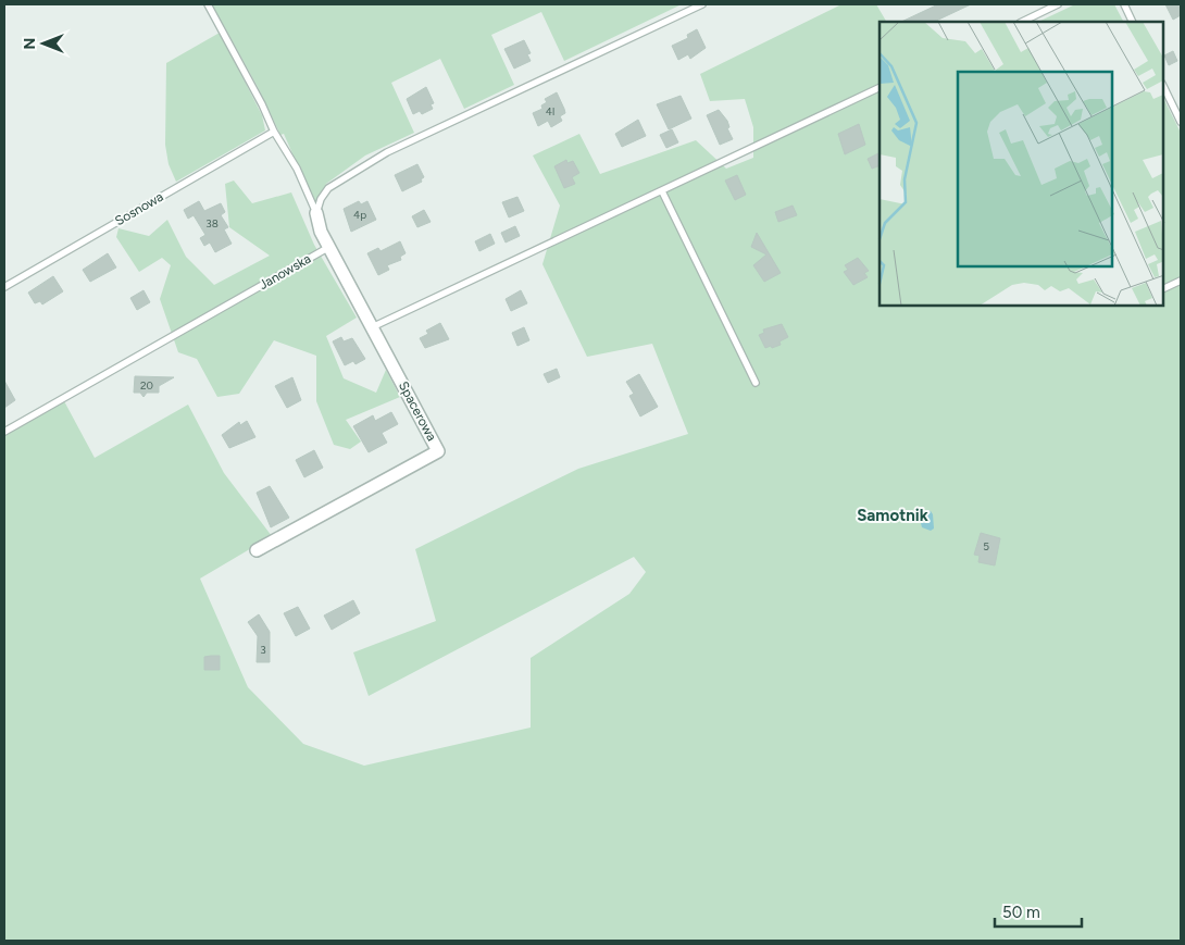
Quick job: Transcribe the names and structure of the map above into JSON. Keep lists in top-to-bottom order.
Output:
{
  "streets": {
    "street": ["Spacerowa"],
    "lane": ["Sosnowa", "Janowska"]
  },
  "crossings": [
    ["Janowska", "Spacerowa"]
  ],
  "districts": ["Samotnik"],
  "house_numbers": [
    "4l",
    "4p",
    "38",
    "20",
    "5",
    "3"
  ],
  "scale_bar": "50 m",
  "north": "left"
}
